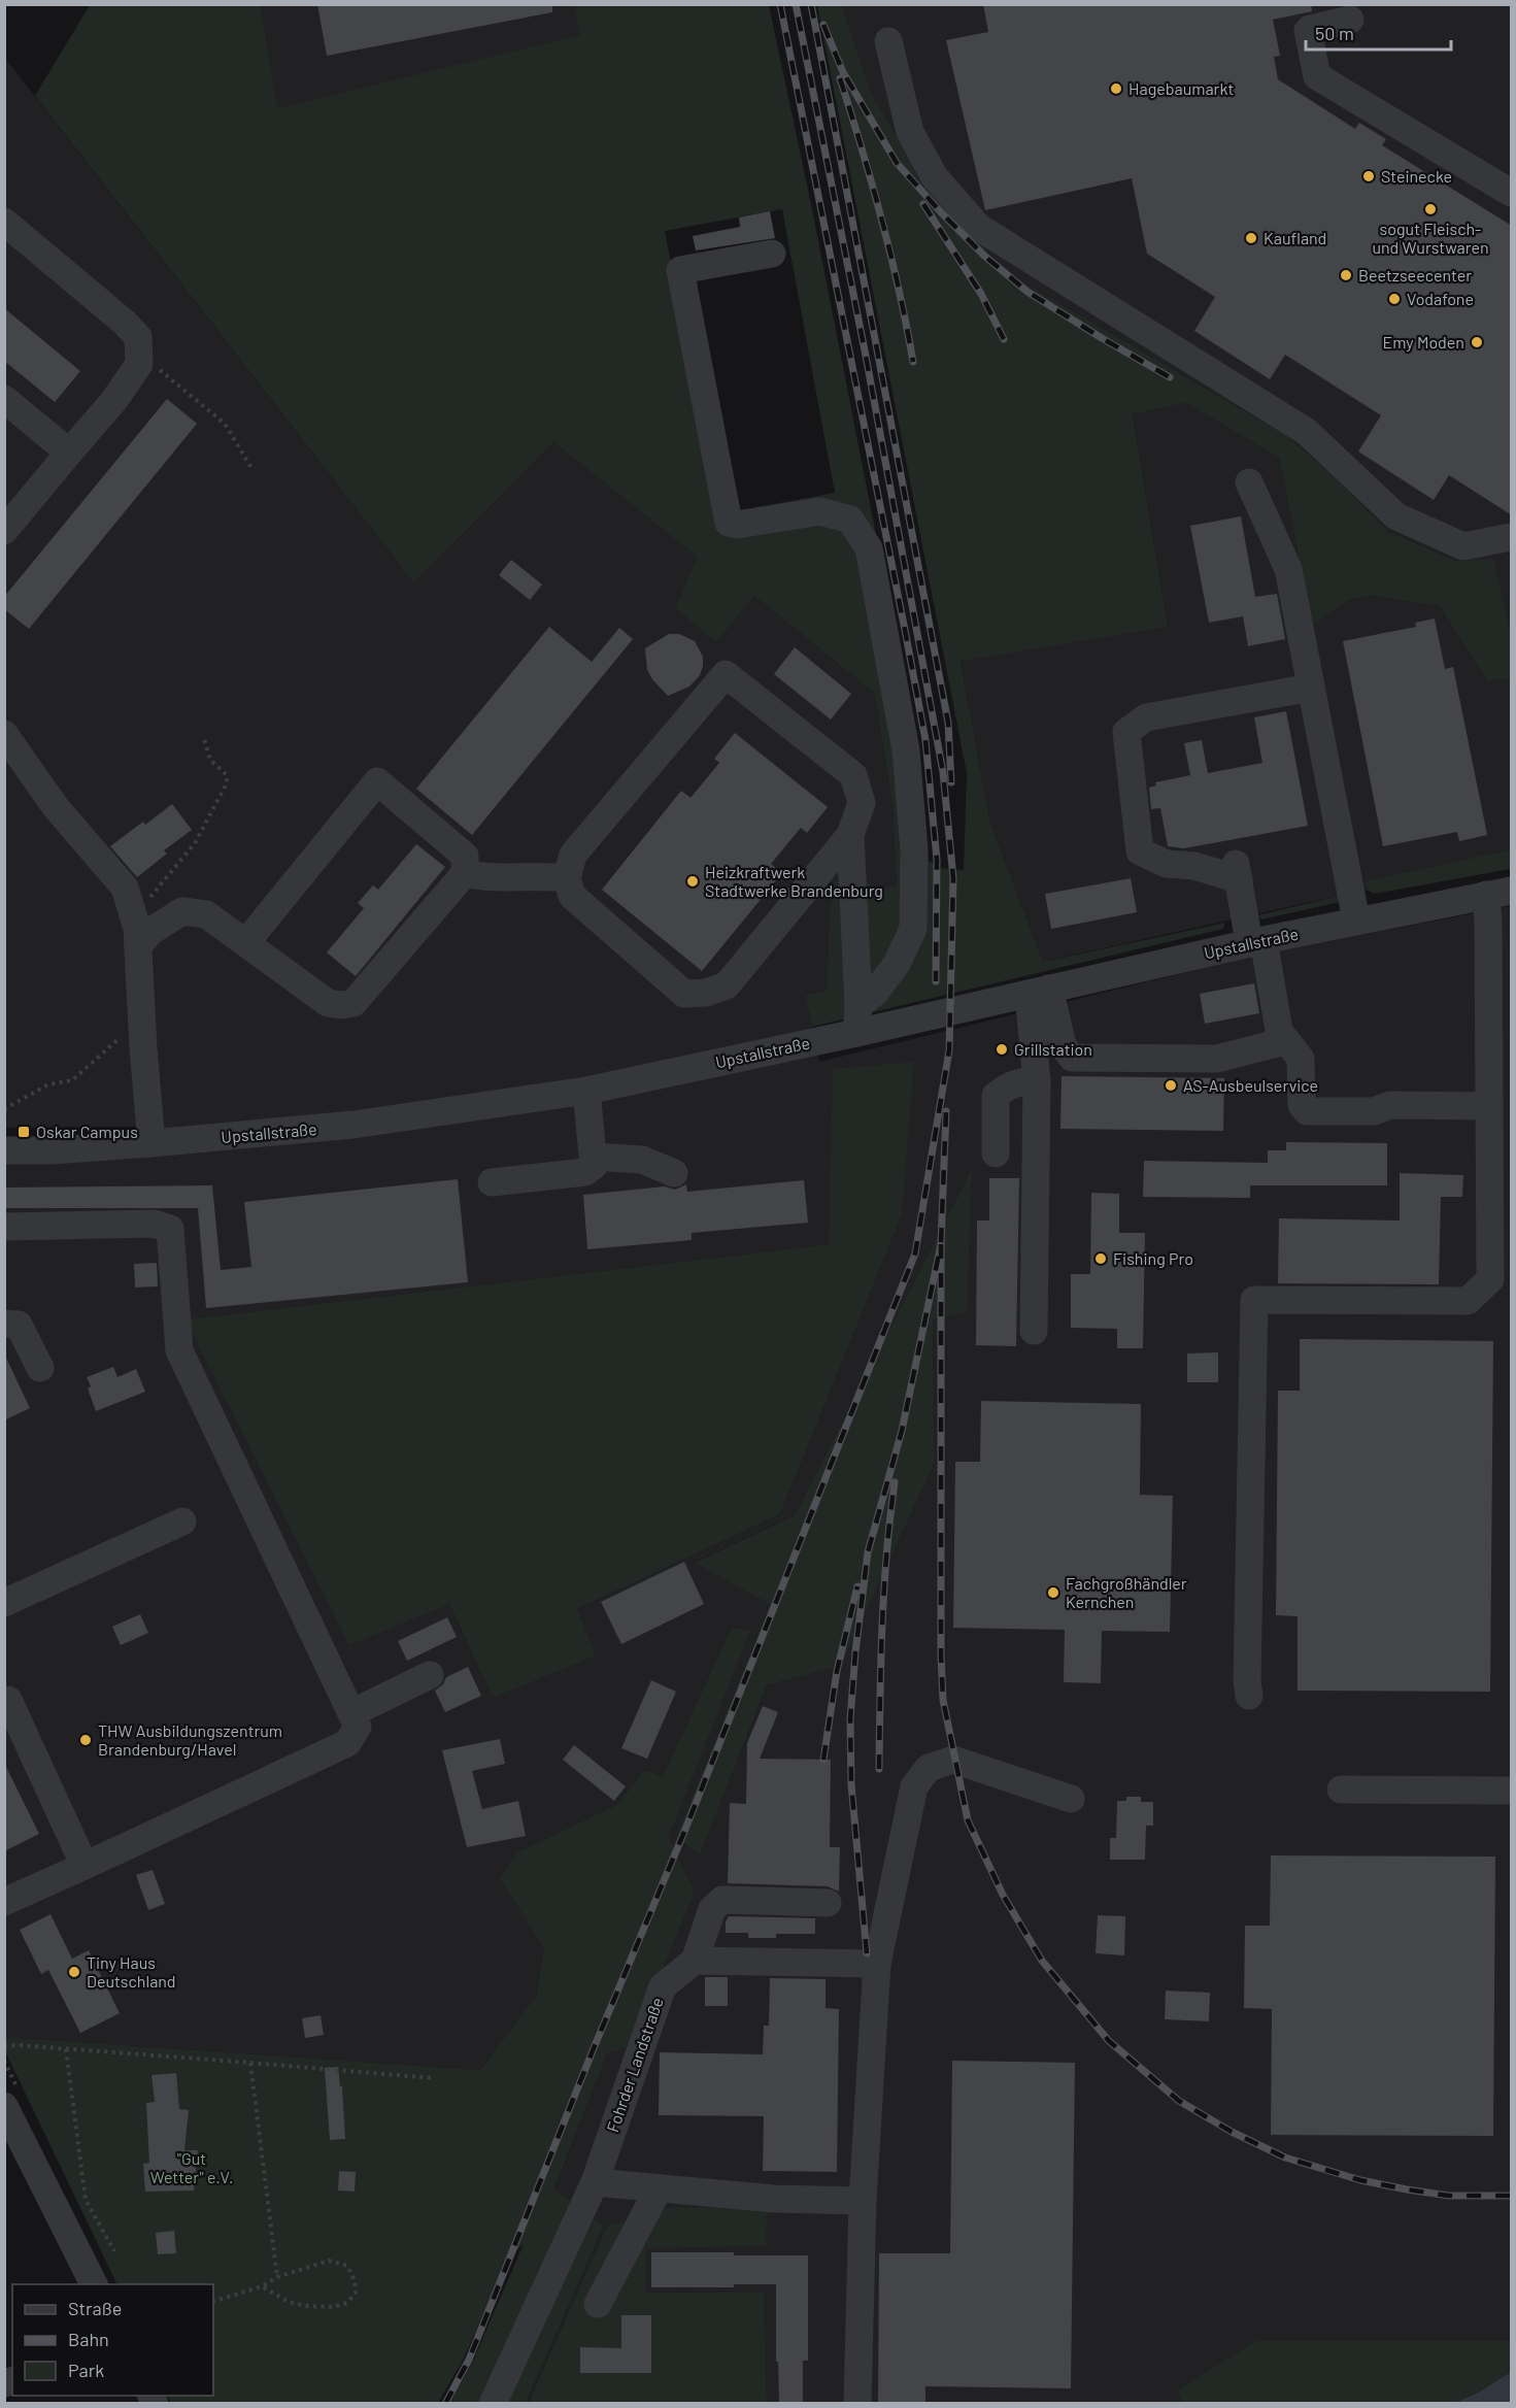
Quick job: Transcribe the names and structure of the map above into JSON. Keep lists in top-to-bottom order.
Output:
{
  "streets": {
    "street": ["Upstallstraße", "Fohrder Landstraße"]
  },
  "parks": ["\"Gut Wetter\" e.V."],
  "places": {
    "other": [
      "Hagebaumarkt",
      "Steinecke",
      "sogut Fleisch- und Wurstwaren",
      "Kaufland",
      "Beetzseecenter",
      "Vodafone",
      "Emy Moden",
      "Heizkraftwerk Stadtwerke Brandenburg",
      "Grillstation",
      "AS-Ausbeulservice",
      "Fishing Pro",
      "Fachgroßhändler Kernchen",
      "THW Ausbildungszentrum Brandenburg/Havel",
      "Tiny Haus Deutschland"
    ],
    "transit": ["Oskar Campus"]
  },
  "legend": ["Straße", "Bahn", "Park"],
  "scale_bar": "50 m"
}
